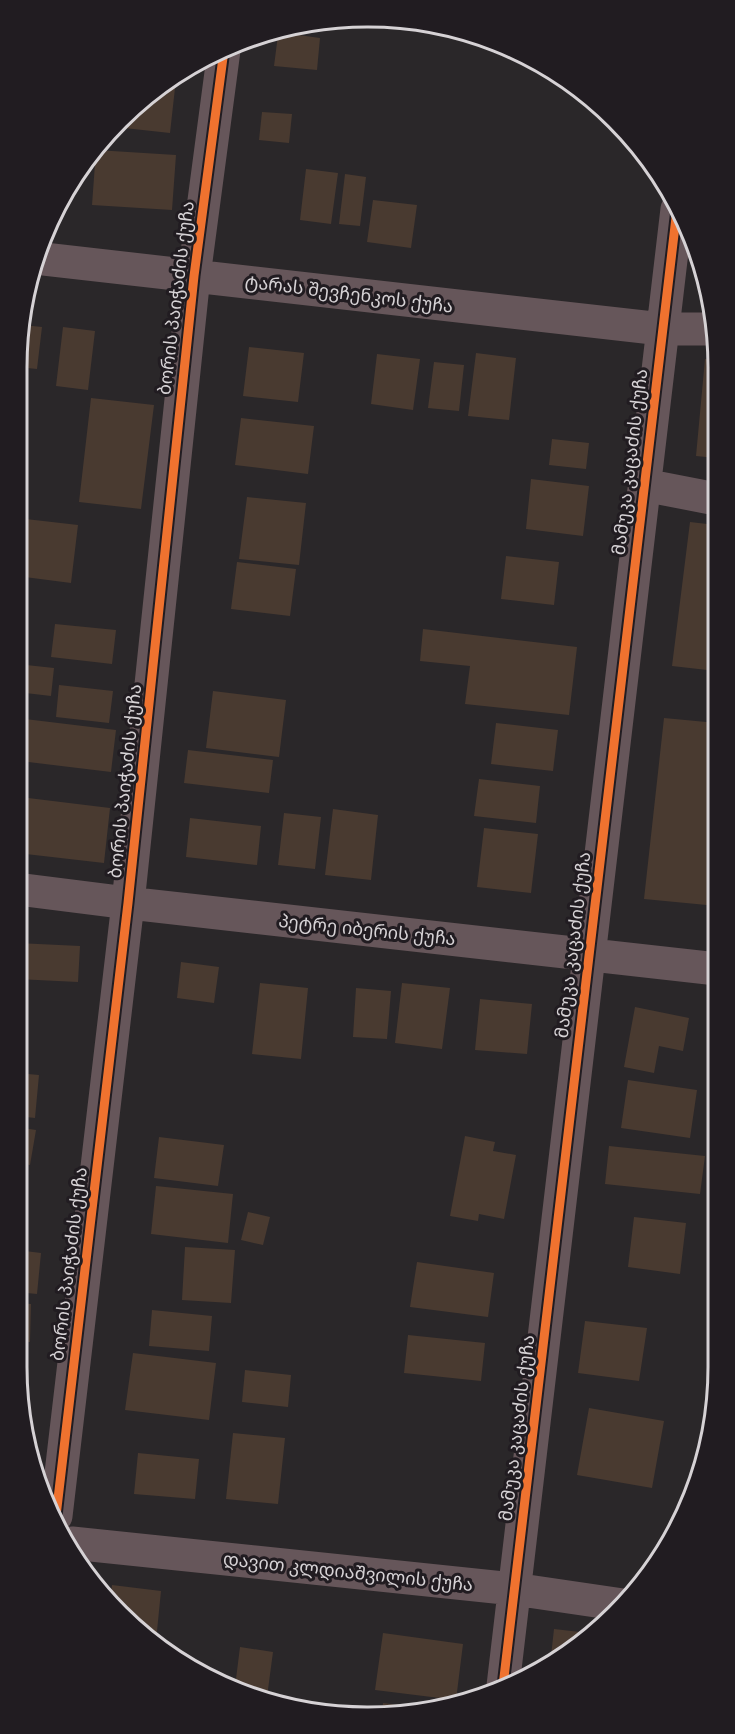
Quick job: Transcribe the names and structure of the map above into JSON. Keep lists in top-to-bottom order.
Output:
{
  "streets": {
    "street": [
      "ტარას შევჩენკოს ქუჩა",
      "ბორის პაიჭაძის ქუჩა",
      "მამუკა კაცაძის ქუჩა",
      "პეტრე იბერის ქუჩა",
      "დავით კლდიაშვილის ქუჩა"
    ]
  },
  "crossings": [
    ["ტარას შევჩენკოს ქუჩა", "ბორის პაიჭაძის ქუჩა"],
    ["ტარას შევჩენკოს ქუჩა", "მამუკა კაცაძის ქუჩა"],
    ["ბორის პაიჭაძის ქუჩა", "პეტრე იბერის ქუჩა"],
    ["მამუკა კაცაძის ქუჩა", "პეტრე იბერის ქუჩა"],
    ["მამუკა კაცაძის ქუჩა", "დავით კლდიაშვილის ქუჩა"]
  ]
}
